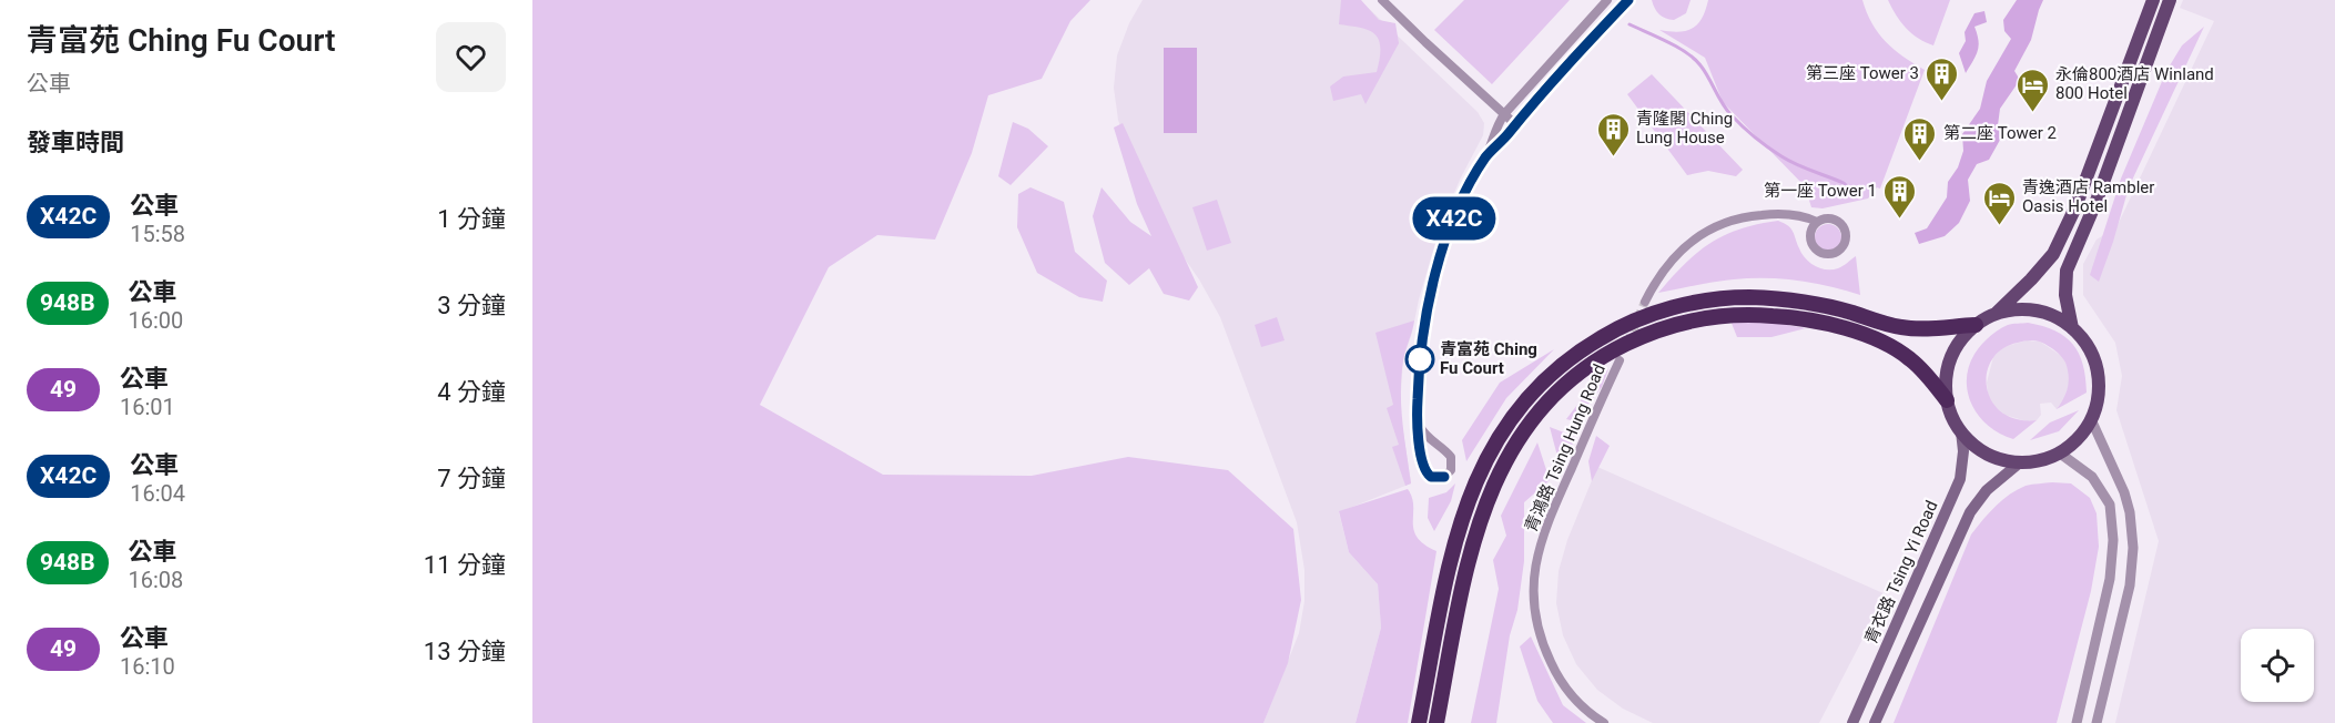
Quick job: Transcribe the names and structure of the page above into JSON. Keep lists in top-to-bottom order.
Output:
{
  "streets": {
    "main road": ["青衣路 Tsing Yi Road"],
    "street": ["青鴻路 Tsing Hung Road"]
  },
  "places": {
    "building": [
      "第三座 Tower 3",
      "青隆閣 Ching Lung House",
      "第二座 Tower 2",
      "第一座 Tower 1"
    ],
    "hotel": ["永倫800酒店 Winland 800 Hotel", "青逸酒店 Rambler Oasis Hotel"],
    "other": ["青富苑 Ching Fu Court"]
  },
  "lines": ["bus line X42C"],
  "page": {
    "heading": [
      ["青富苑 Ching Fu Court", "公車"],
      "發車時間"
    ],
    "on_map": "X42C",
    "list": [
      {
        "mark": "X42C",
        "name": "公車",
        "note": "15:58",
        "value": "1 分鐘"
      },
      {
        "mark": "948B",
        "name": "公車",
        "note": "16:00",
        "value": "3 分鐘"
      },
      {
        "mark": "49",
        "name": "公車",
        "note": "16:01",
        "value": "4 分鐘"
      },
      {
        "mark": "X42C",
        "name": "公車",
        "note": "16:04",
        "value": "7 分鐘"
      },
      {
        "mark": "948B",
        "name": "公車",
        "note": "16:08",
        "value": "11 分鐘"
      },
      {
        "mark": "49",
        "name": "公車",
        "note": "16:10",
        "value": "13 分鐘"
      }
    ]
  }
}
